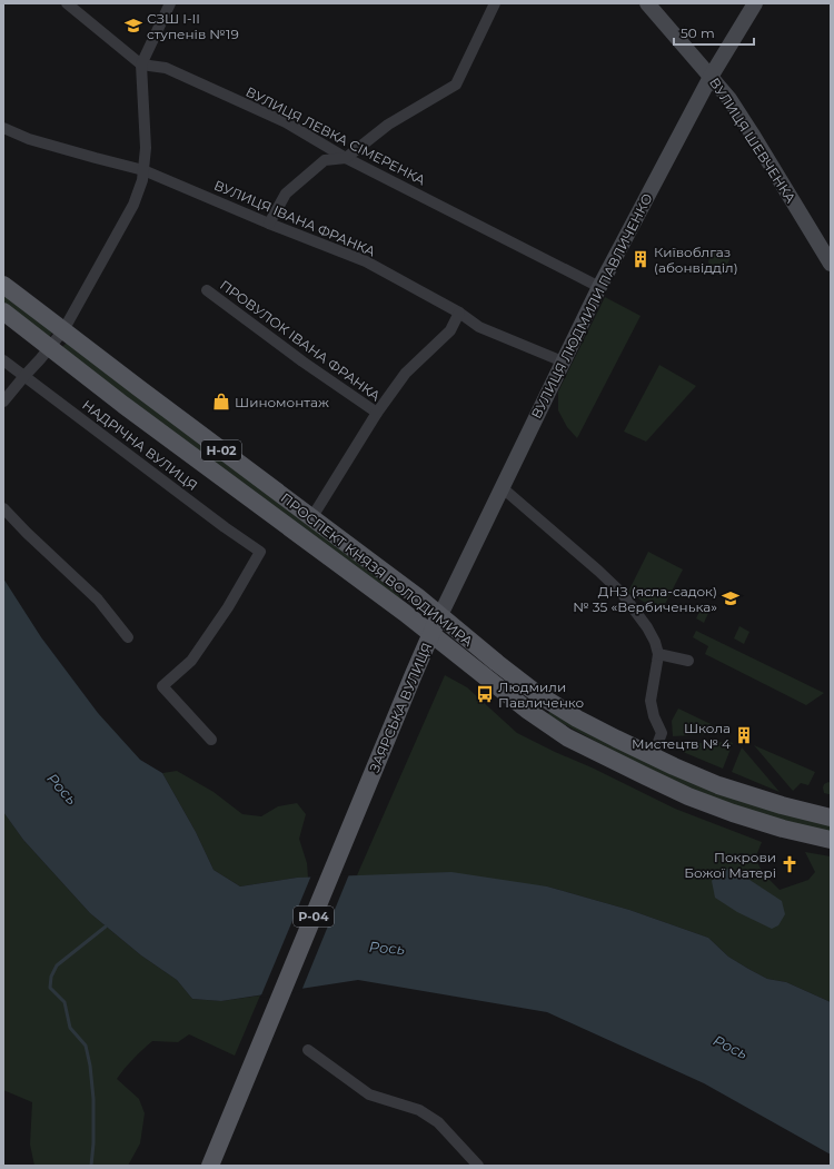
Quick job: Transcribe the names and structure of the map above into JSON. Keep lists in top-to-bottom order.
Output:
{
  "streets": {
    "main road": [
      "ВУЛИЦЯ ШЕВЧЕНКА",
      "ВУЛИЦЯ ЛЮДМИЛИ ПАВЛИЧЕНКО",
      "Н-02",
      "ПРОСПЕКТ КНЯЗЯ ВОЛОДИМИРА",
      "ЗАЯРСЬКА ВУЛИЦЯ",
      "Р-04"
    ],
    "street": [
      "ВУЛИЦЯ ЛЕВКА СІМЕРЕНКА",
      "ВУЛИЦЯ ІВАНА ФРАНКА",
      "ПРОВУЛОК ІВАНА ФРАНКА",
      "НАДРІЧНА ВУЛИЦЯ"
    ]
  },
  "crossings": [
    ["ВУЛИЦЯ ЛЕВКА СІМЕРЕНКА", "ВУЛИЦЯ ЛЮДМИЛИ ПАВЛИЧЕНКО"],
    ["ВУЛИЦЯ ШЕВЧЕНКА", "ВУЛИЦЯ ЛЮДМИЛИ ПАВЛИЧЕНКО"],
    ["ВУЛИЦЯ ІВАНА ФРАНКА", "ВУЛИЦЯ ЛЮДМИЛИ ПАВЛИЧЕНКО"],
    ["ВУЛИЦЯ ІВАНА ФРАНКА", "ПРОВУЛОК ІВАНА ФРАНКА"],
    ["ВУЛИЦЯ ЛЮДМИЛИ ПАВЛИЧЕНКО", "ПРОСПЕКТ КНЯЗЯ ВОЛОДИМИРА"],
    ["ВУЛИЦЯ ЛЮДМИЛИ ПАВЛИЧЕНКО", "Р-04"],
    ["ПРОВУЛОК ІВАНА ФРАНКА", "ПРОСПЕКТ КНЯЗЯ ВОЛОДИМИРА"],
    ["ПРОСПЕКТ КНЯЗЯ ВОЛОДИМИРА", "ЗАЯРСЬКА ВУЛИЦЯ"],
    ["ПРОСПЕКТ КНЯЗЯ ВОЛОДИМИРА", "Р-04"],
    ["ЗАЯРСЬКА ВУЛИЦЯ", "Р-04"]
  ],
  "water": ["Рось"],
  "places": {
    "school or university": ["СЗШ I-II ступенів №19", "ДНЗ (ясла-садок) № 35 «Вербиченька»"],
    "building": ["Київоблгаз (абонвідділ)", "Школа Мистецтв № 4"],
    "shop": ["Шиномонтаж"],
    "bus stop": ["Людмили Павличенко"],
    "church": ["Покрови Божої Матері"]
  },
  "scale_bar": "50 m"
}
